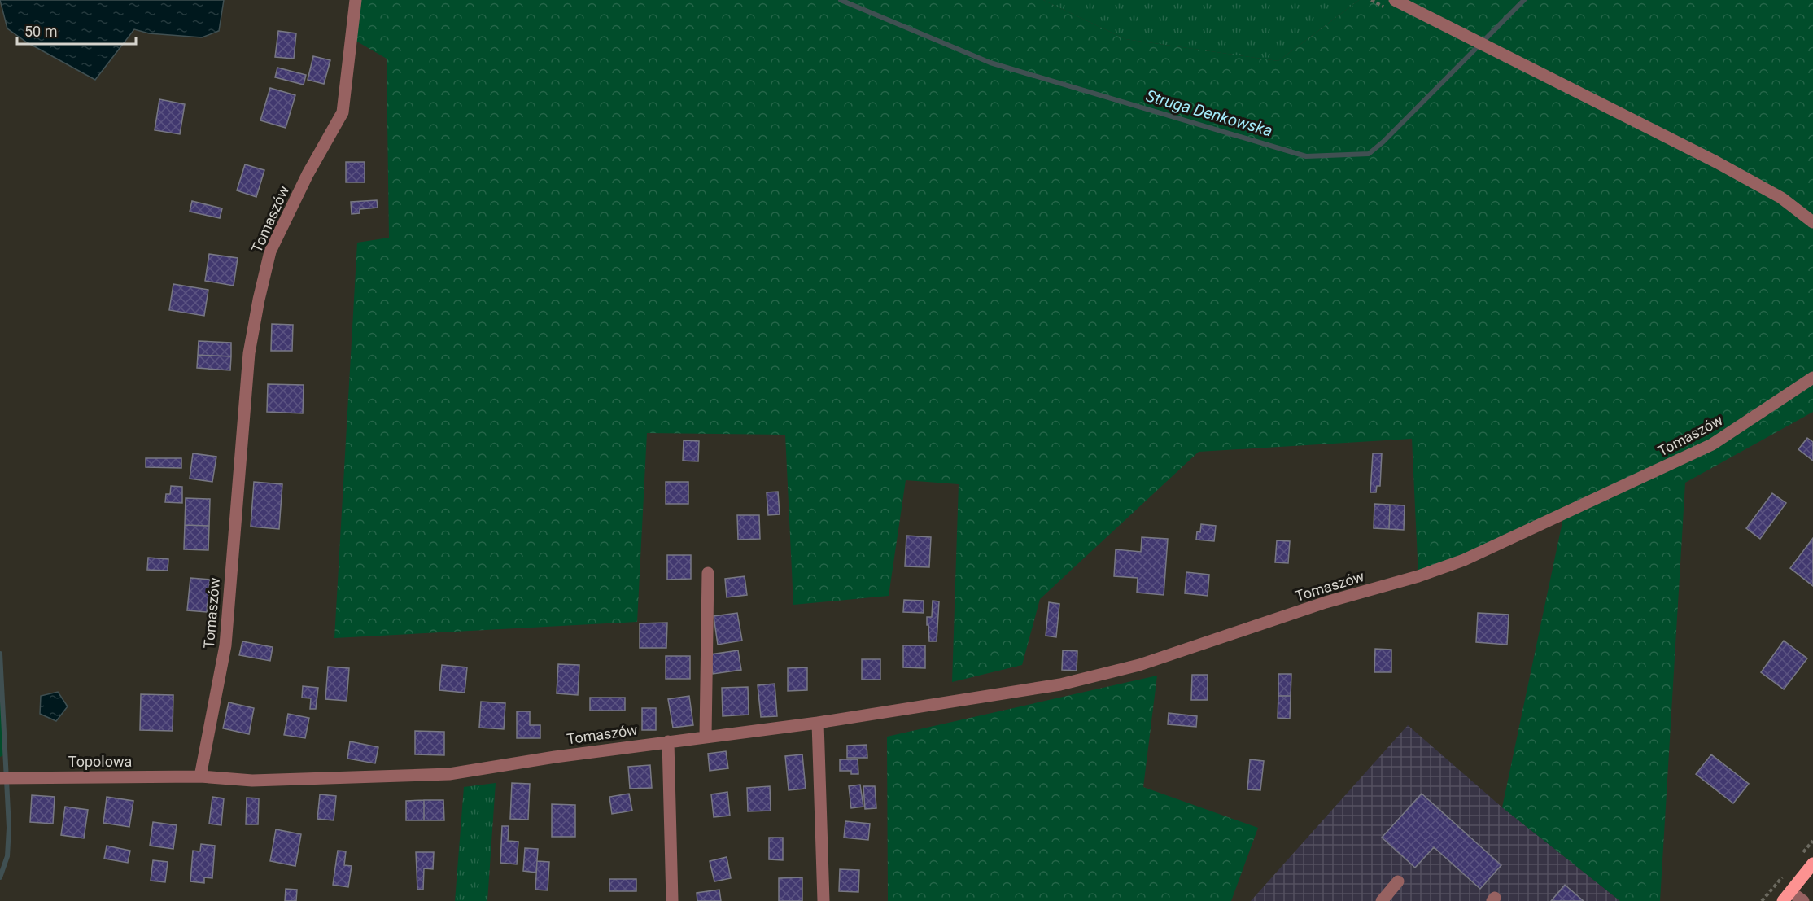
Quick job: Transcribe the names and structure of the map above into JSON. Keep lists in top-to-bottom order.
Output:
{
  "streets": {
    "street": ["Tomaszów", "Topolowa"]
  },
  "crossings": [
    ["Tomaszów", "Topolowa"]
  ],
  "water": ["Struga Denkowska"],
  "scale_bar": "50 m"
}
